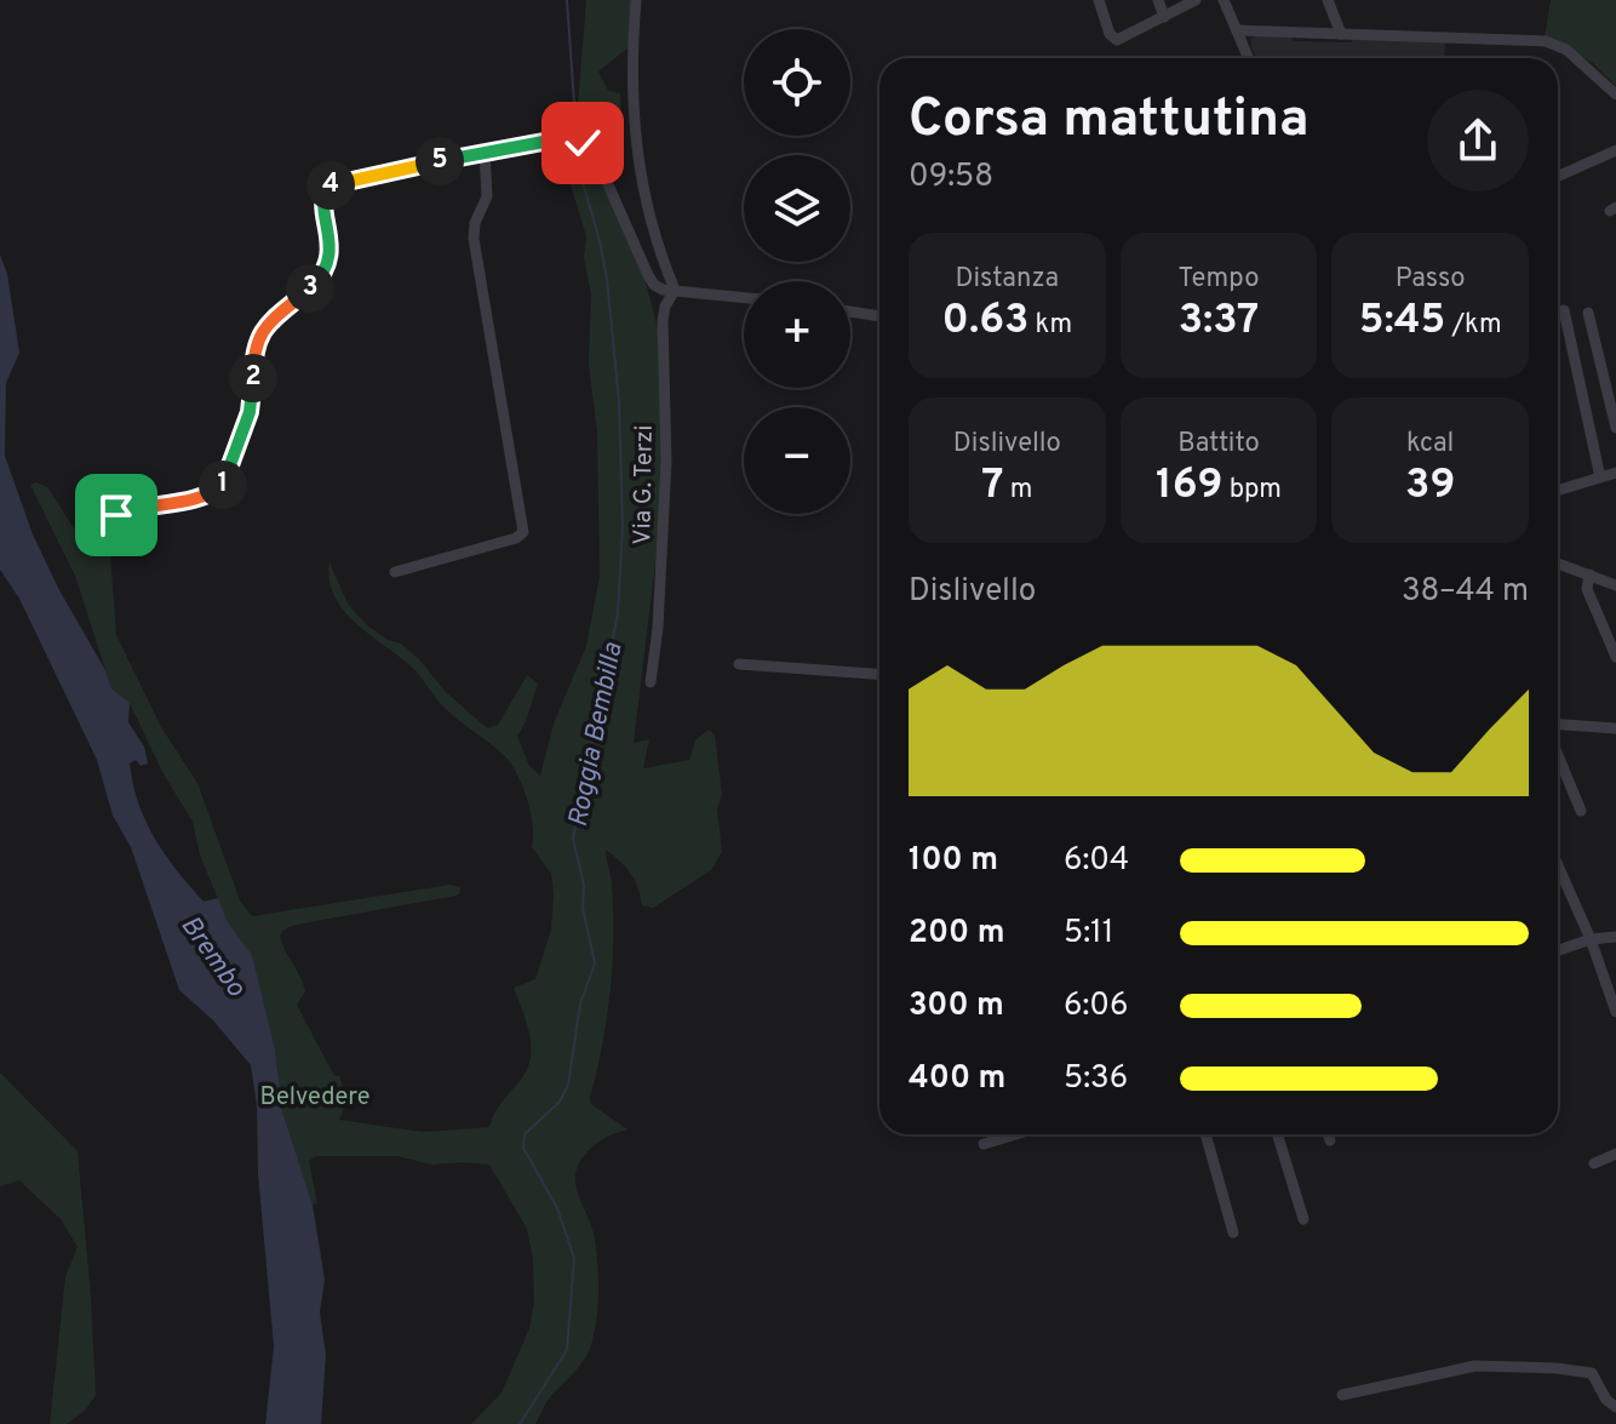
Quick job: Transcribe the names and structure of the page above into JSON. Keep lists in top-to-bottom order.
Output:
{
  "streets": {
    "street": ["Via G. Terzi"]
  },
  "water": ["Roggia Bembilla", "Brembo"],
  "parks": ["Belvedere"],
  "page": {
    "map_buttons": ["+", "−"],
    "heading": ["Corsa mattutina", "09:58"],
    "pins": [
      "5",
      "4",
      "3",
      "2",
      "1"
    ],
    "stats": [
      ["Distanza", "0.63 km"],
      ["Tempo", "3:37"],
      ["Passo", "5:45 /km"],
      ["Dislivello", "7 m"],
      ["Battito", "169 bpm"],
      ["kcal", "39"]
    ],
    "chart": ["Dislivello", "38–44 m"],
    "list": [
      {
        "name": "100 m",
        "note": "6:04"
      },
      {
        "name": "200 m",
        "note": "5:11"
      },
      {
        "name": "300 m",
        "note": "6:06"
      },
      {
        "name": "400 m",
        "note": "5:36"
      }
    ]
  }
}
